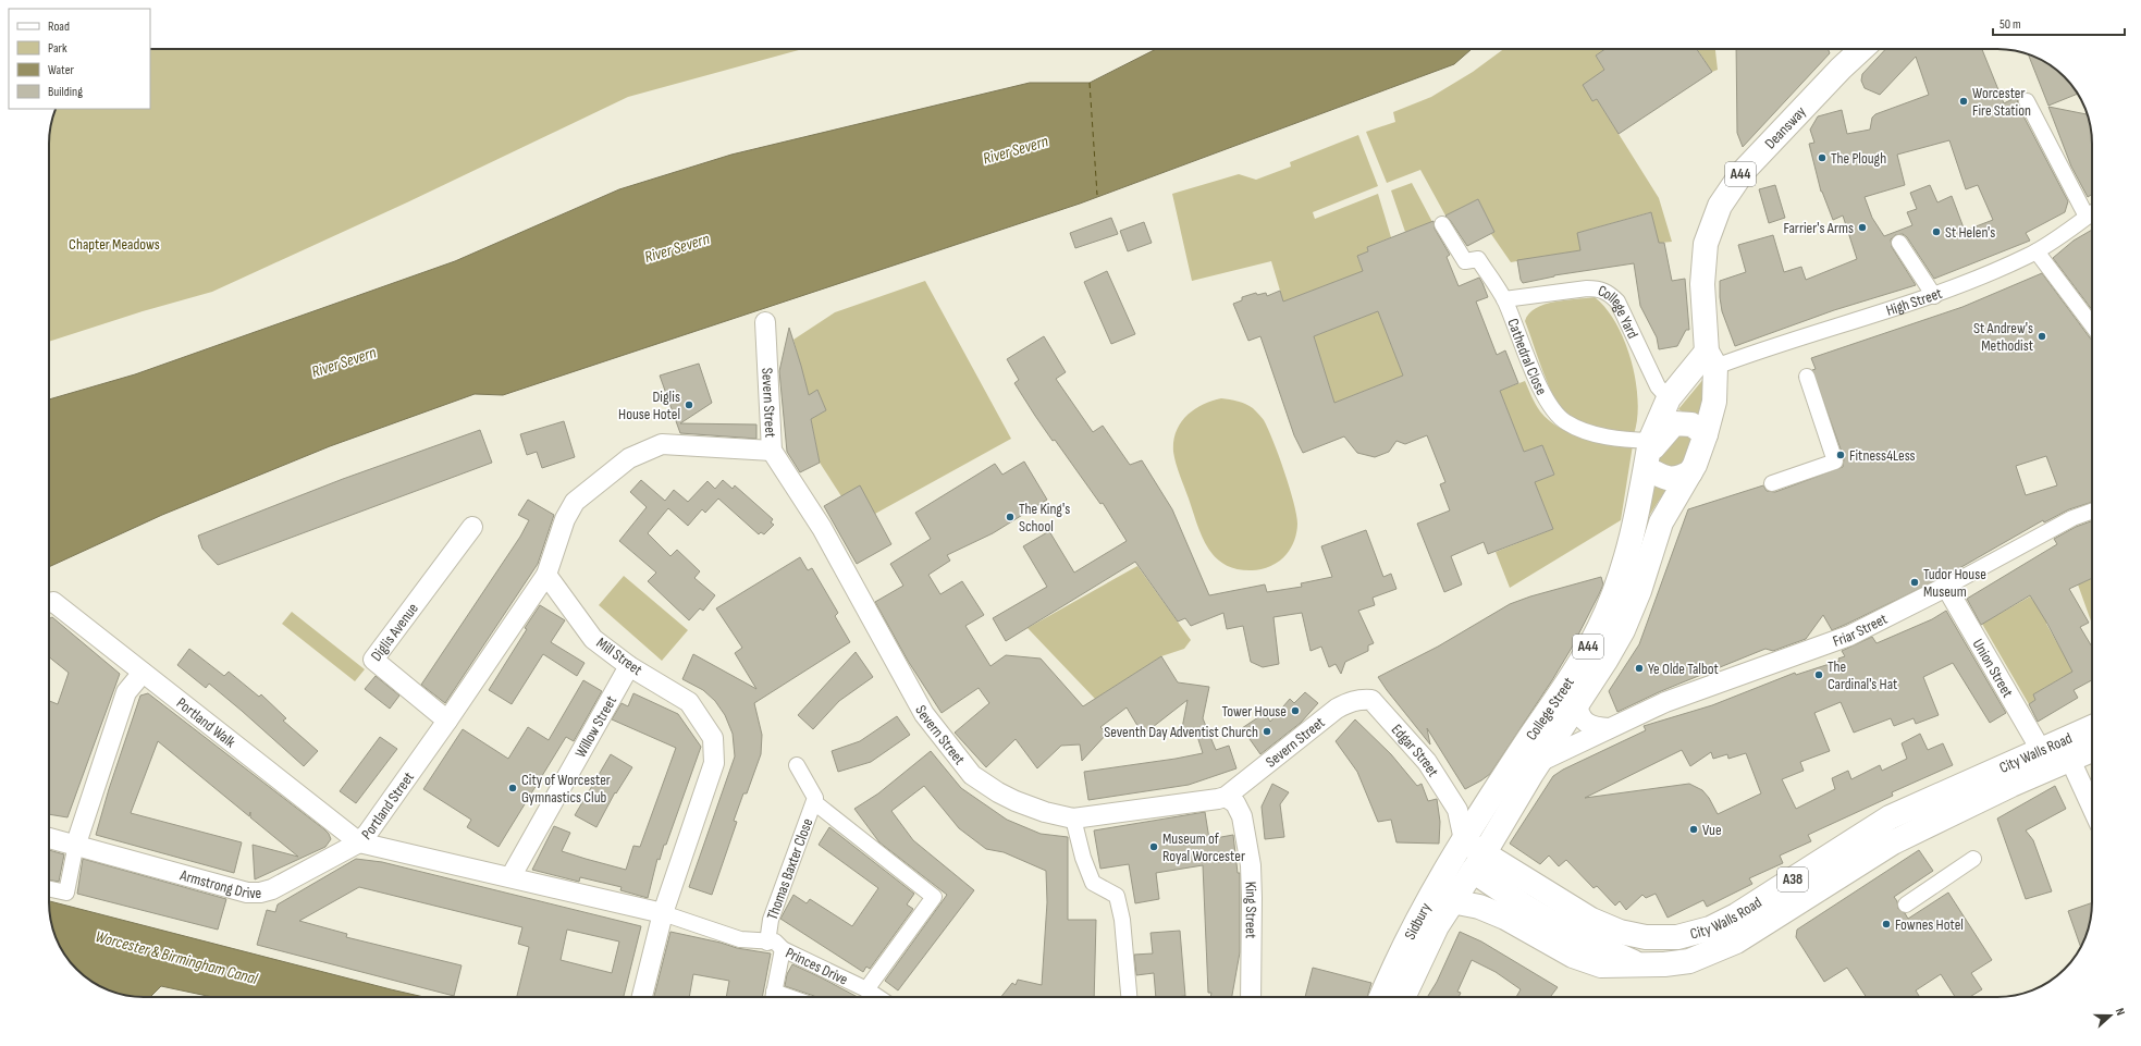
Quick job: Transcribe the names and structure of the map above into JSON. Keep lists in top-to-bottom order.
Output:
{
  "streets": {
    "main road": [
      "Deansway",
      "A44",
      "College Street",
      "City Walls Road",
      "A38",
      "Sidbury"
    ],
    "street": [
      "High Street",
      "College Yard",
      "Cathedral Close",
      "Severn Street",
      "Friar Street",
      "Diglis Avenue",
      "Mill Street",
      "Union Street",
      "Portland Walk",
      "Willow Street",
      "Edgar Street",
      "Portland Street",
      "Thomas Baxter Close",
      "Armstrong Drive",
      "King Street",
      "Princes Drive"
    ]
  },
  "crossings": [
    ["Deansway", "A44"],
    ["Deansway", "High Street"],
    ["A44", "High Street"],
    ["A44", "College Yard"],
    ["A44", "Cathedral Close"],
    ["A44", "College Street"],
    ["College Yard", "Cathedral Close"],
    ["Cathedral Close", "College Street"],
    ["Severn Street", "Edgar Street"],
    ["Severn Street", "King Street"],
    ["Friar Street", "Union Street"],
    ["Friar Street", "College Street"],
    ["Diglis Avenue", "Portland Street"],
    ["Mill Street", "Willow Street"],
    ["Mill Street", "Portland Street"],
    ["Union Street", "City Walls Road"],
    ["College Street", "Edgar Street"],
    ["College Street", "City Walls Road"],
    ["College Street", "Sidbury"],
    ["Portland Walk", "Portland Street"],
    ["Portland Walk", "Armstrong Drive"],
    ["Willow Street", "Portland Street"],
    ["Edgar Street", "City Walls Road"],
    ["Edgar Street", "Sidbury"],
    ["City Walls Road", "Sidbury"],
    ["Portland Street", "Armstrong Drive"],
    ["Thomas Baxter Close", "Princes Drive"]
  ],
  "water": ["River Severn", "Worcester & Birmingham Canal"],
  "parks": ["Chapter Meadows"],
  "places": [
    "Worcester Fire Station",
    "The Plough",
    "Farrier's Arms",
    "St Helen's",
    "St Andrew's Methodist",
    "Diglis House Hotel",
    "Fitness4Less",
    "The King's School",
    "Tudor House Museum",
    "Ye Olde Talbot",
    "The Cardinal's Hat",
    "Tower House",
    "Seventh Day Adventist Church",
    "City of Worcester Gymnastics Club",
    "Vue",
    "Museum of Royal Worcester",
    "Fownes Hotel"
  ],
  "legend": [
    "Road",
    "Park",
    "Water",
    "Building"
  ],
  "scale_bar": "50 m",
  "north": "right"
}
